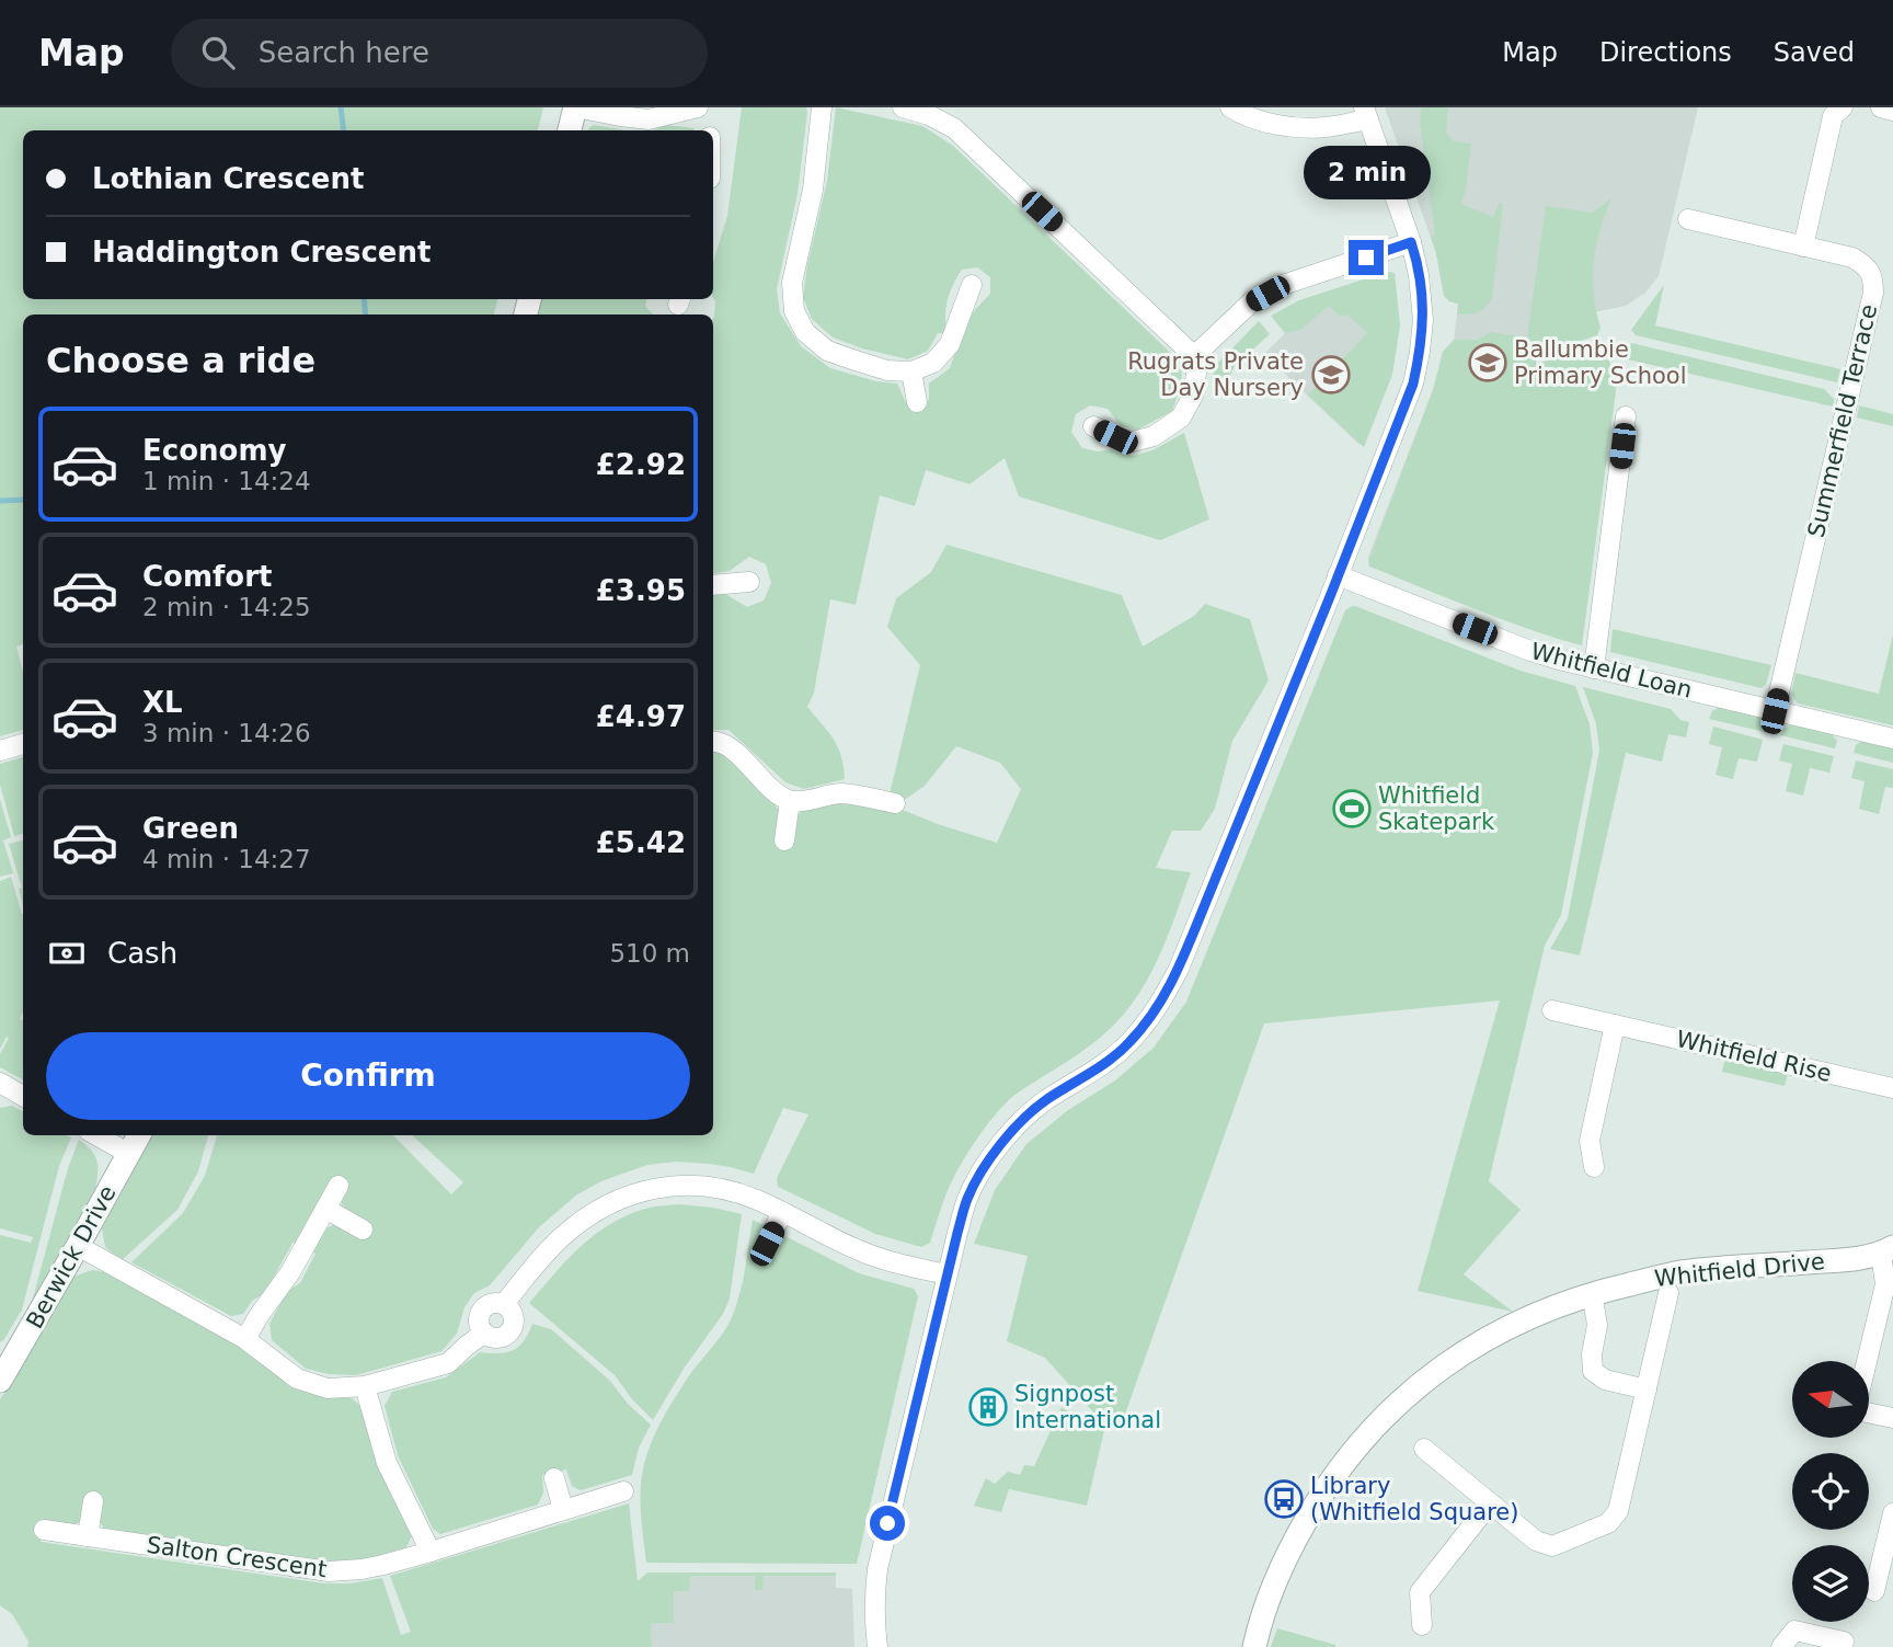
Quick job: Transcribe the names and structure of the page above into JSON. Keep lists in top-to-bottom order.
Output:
{
  "streets": {
    "street": [
      "Summerfield Terrace",
      "Whitfield Loan",
      "Whitfield Rise",
      "Berwick Drive",
      "Whitfield Drive",
      "Salton Crescent"
    ]
  },
  "crossings": [
    ["Summerfield Terrace", "Whitfield Loan"]
  ],
  "places": {
    "school or university": ["Ballumbie Primary School", "Rugrats Private Day Nursery"],
    "sports": ["Whitfield Skatepark"],
    "building": ["Signpost International"],
    "bus stop": ["Library (Whitfield Square)"]
  },
  "north": "left",
  "page": {
    "header": "Map",
    "search": "Search here",
    "nav": ["Map", "Directions", "Saved"],
    "banner": ["Lothian Crescent", "Haddington Crescent"],
    "bubble": "2 min",
    "heading": "Choose a ride",
    "list": [
      {
        "name": "Economy",
        "note": "1 min · 14:24",
        "value": "£2.92"
      },
      {
        "name": "Comfort",
        "note": "2 min · 14:25",
        "value": "£3.95"
      },
      {
        "name": "XL",
        "note": "3 min · 14:26",
        "value": "£4.97"
      },
      {
        "name": "Green",
        "note": "4 min · 14:27",
        "value": "£5.42"
      }
    ],
    "pay": ["Cash", "510 m"],
    "buttons": "Confirm"
  }
}
